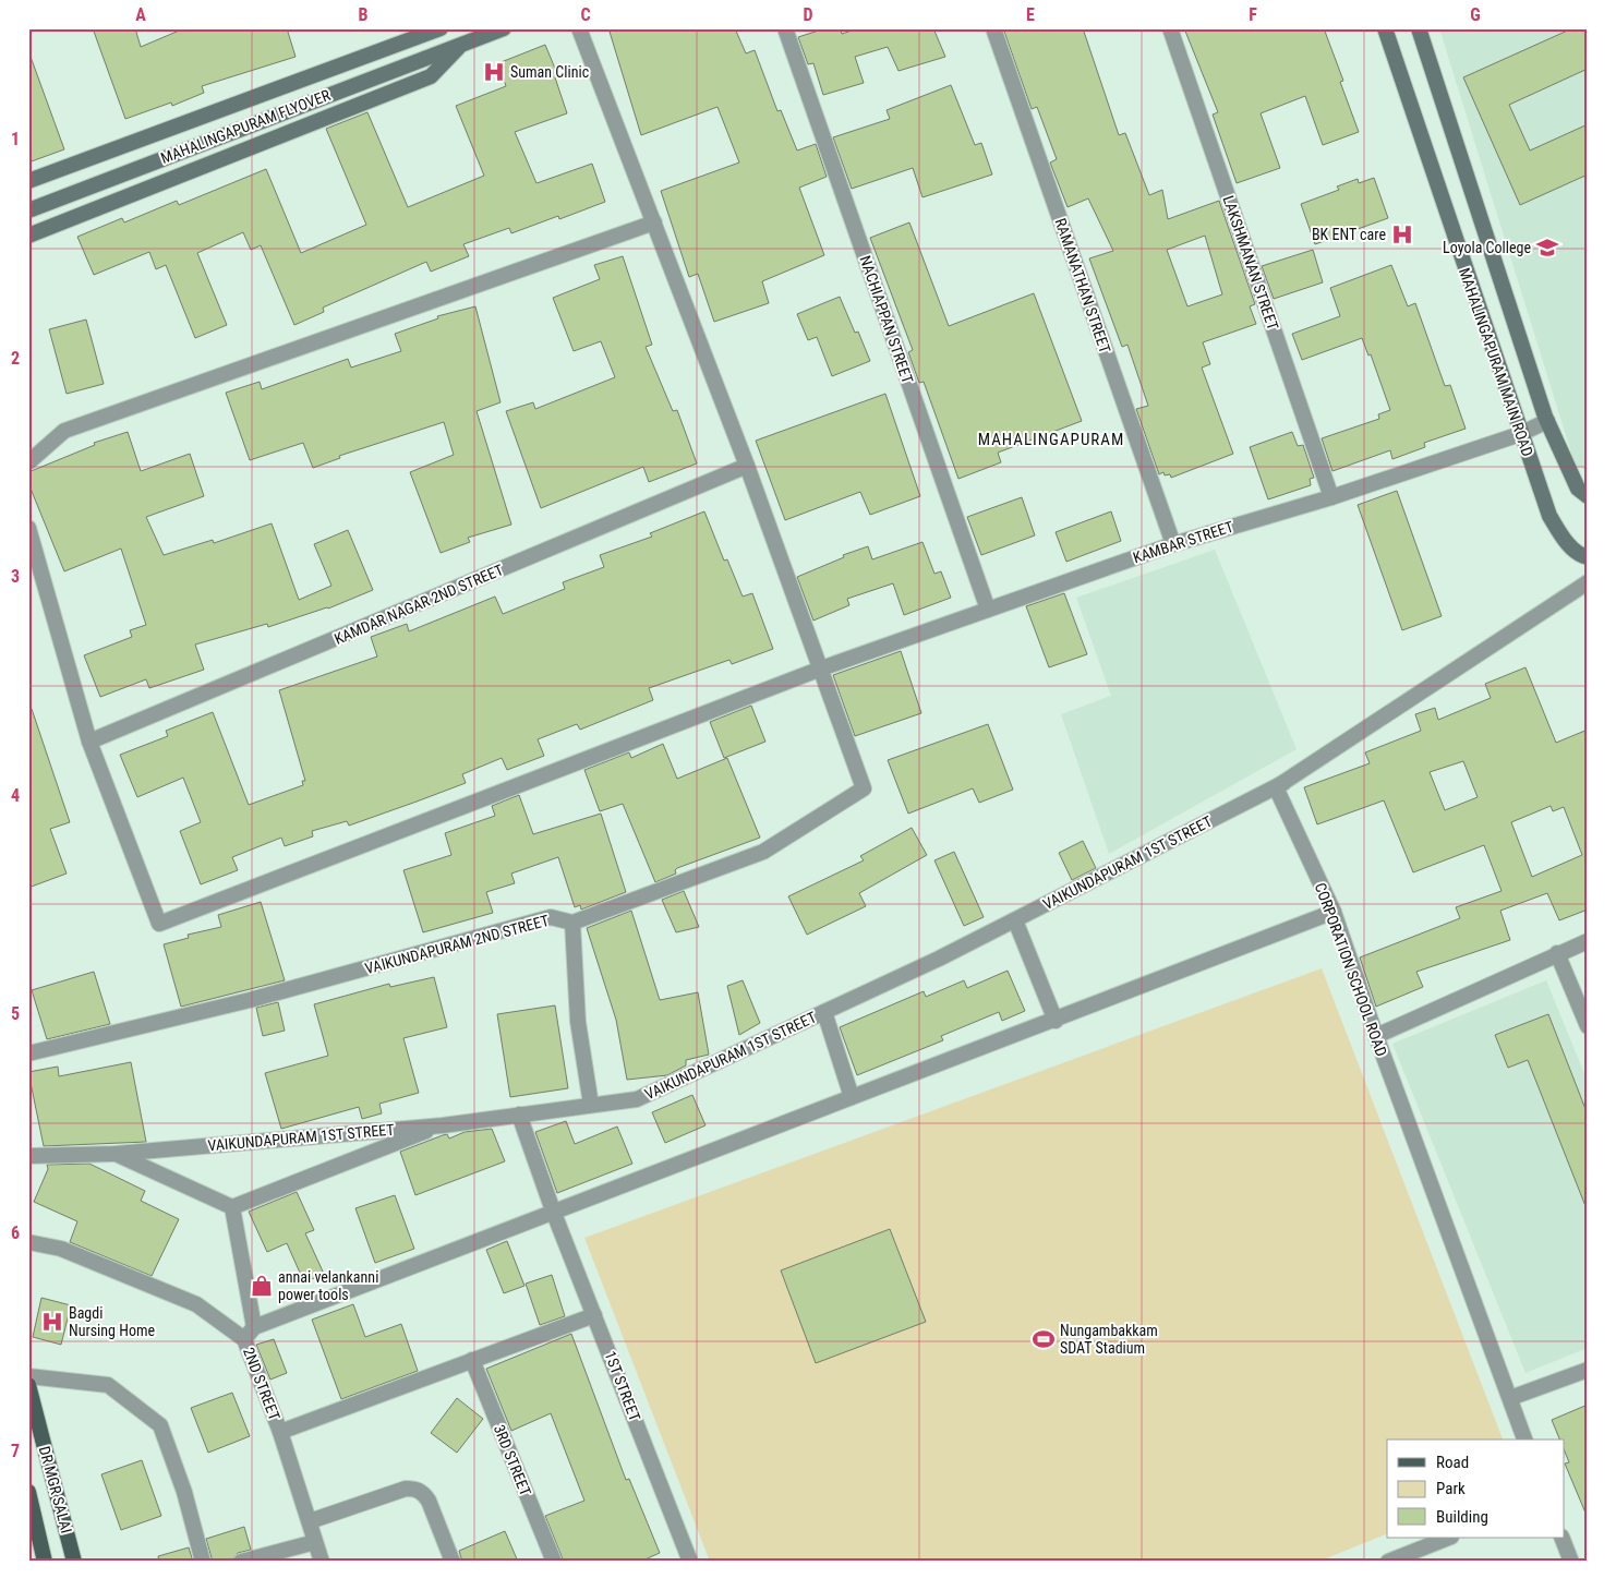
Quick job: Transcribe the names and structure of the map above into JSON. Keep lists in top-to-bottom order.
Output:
{
  "streets": {
    "main road": ["MAHALINGAPURAM FLYOVER", "MAHALINGAPURAM MAIN ROAD", "DR MGR SALAI"],
    "street": [
      "LAKSHMANAN STREET",
      "RAMANATHAN STREET",
      "NACHIAPPAN STREET",
      "KAMBAR STREET",
      "KAMDAR NAGAR 2ND STREET",
      "VAIKUNDAPURAM 1ST STREET",
      "VAIKUNDAPURAM 2ND STREET",
      "CORPORATION SCHOOL ROAD",
      "2ND STREET",
      "1ST STREET",
      "3RD STREET"
    ]
  },
  "crossings": [
    ["LAKSHMANAN STREET", "KAMBAR STREET"],
    ["RAMANATHAN STREET", "KAMBAR STREET"],
    ["NACHIAPPAN STREET", "KAMBAR STREET"],
    ["MAHALINGAPURAM MAIN ROAD", "KAMBAR STREET"],
    ["KAMBAR STREET", "KAMDAR NAGAR 2ND STREET"],
    ["KAMBAR STREET", "VAIKUNDAPURAM 2ND STREET"],
    ["VAIKUNDAPURAM 1ST STREET", "CORPORATION SCHOOL ROAD"],
    ["VAIKUNDAPURAM 1ST STREET", "1ST STREET"]
  ],
  "districts": ["MAHALINGAPURAM"],
  "places": {
    "hospital": ["Suman Clinic", "BK ENT care", "Bagdi Nursing Home"],
    "school or university": ["Loyola College"],
    "shop": ["annai velankanni power tools"],
    "sports": ["Nungambakkam SDAT Stadium"]
  },
  "legend": ["Road", "Park", "Building"],
  "grid": {
    "columns": [
      "A",
      "B",
      "C",
      "D",
      "E",
      "F",
      "G"
    ],
    "rows": [
      "1",
      "2",
      "3",
      "4",
      "5",
      "6",
      "7"
    ]
  }
}
